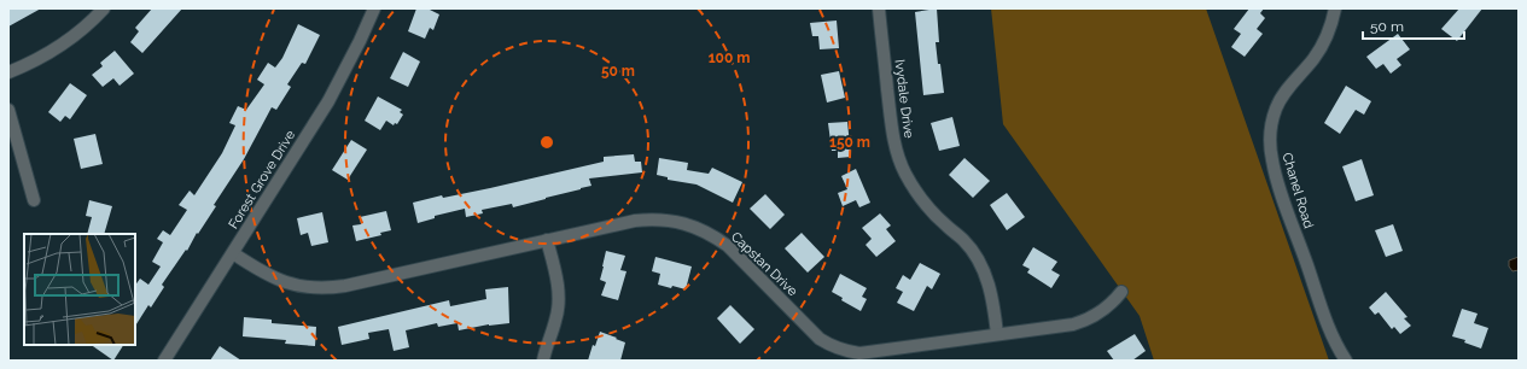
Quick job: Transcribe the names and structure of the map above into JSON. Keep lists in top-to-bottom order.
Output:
{
  "streets": {
    "street": [
      "Ivydale Drive",
      "Forest Grove Drive",
      "Chanel Road",
      "Capstan Drive"
    ]
  },
  "crossings": [
    ["Ivydale Drive", "Capstan Drive"],
    ["Forest Grove Drive", "Capstan Drive"]
  ],
  "scale_bar": "50 m",
  "rings": ["100 m", "50 m", "150 m"]
}
